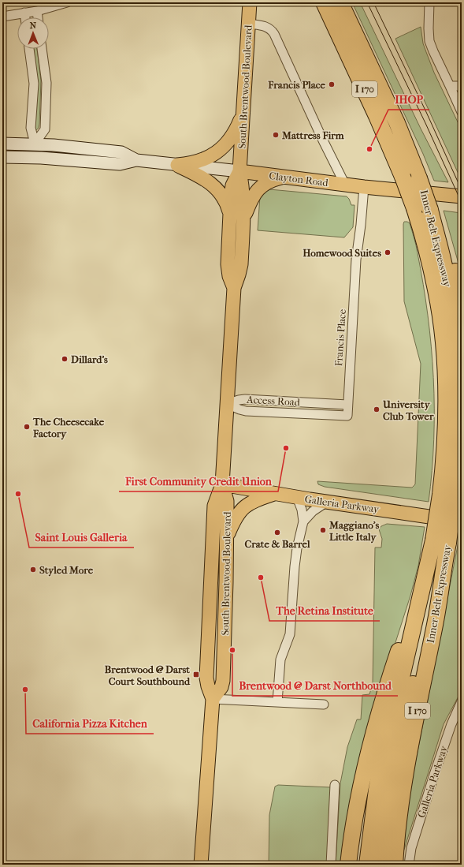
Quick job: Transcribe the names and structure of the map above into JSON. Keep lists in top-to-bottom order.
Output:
{
  "streets": {
    "highway": ["I 170", "Inner Belt Expressway"],
    "main road": ["South Brentwood Boulevard", "Clayton Road", "Galleria Parkway"],
    "street": ["Francis Place", "Access Road"]
  },
  "crossings": [
    ["South Brentwood Boulevard", "Clayton Road"],
    ["South Brentwood Boulevard", "Access Road"],
    ["South Brentwood Boulevard", "Galleria Parkway"],
    ["Clayton Road", "Francis Place"],
    ["Francis Place", "Access Road"]
  ],
  "places": {
    "other": [
      "Francis Place",
      "Mattress Firm",
      "IHOP",
      "Homewood Suites",
      "Dillard's",
      "University Club Tower",
      "The Cheesecake Factory",
      "First Community Credit Union",
      "Saint Louis Galleria",
      "Maggiano's Little Italy",
      "Crate & Barrel",
      "Styled More",
      "The Retina Institute",
      "Brentwood @ Darst Northbound",
      "California Pizza Kitchen"
    ],
    "transit": ["Brentwood @ Darst Court Southbound"]
  },
  "north": "top"
}
